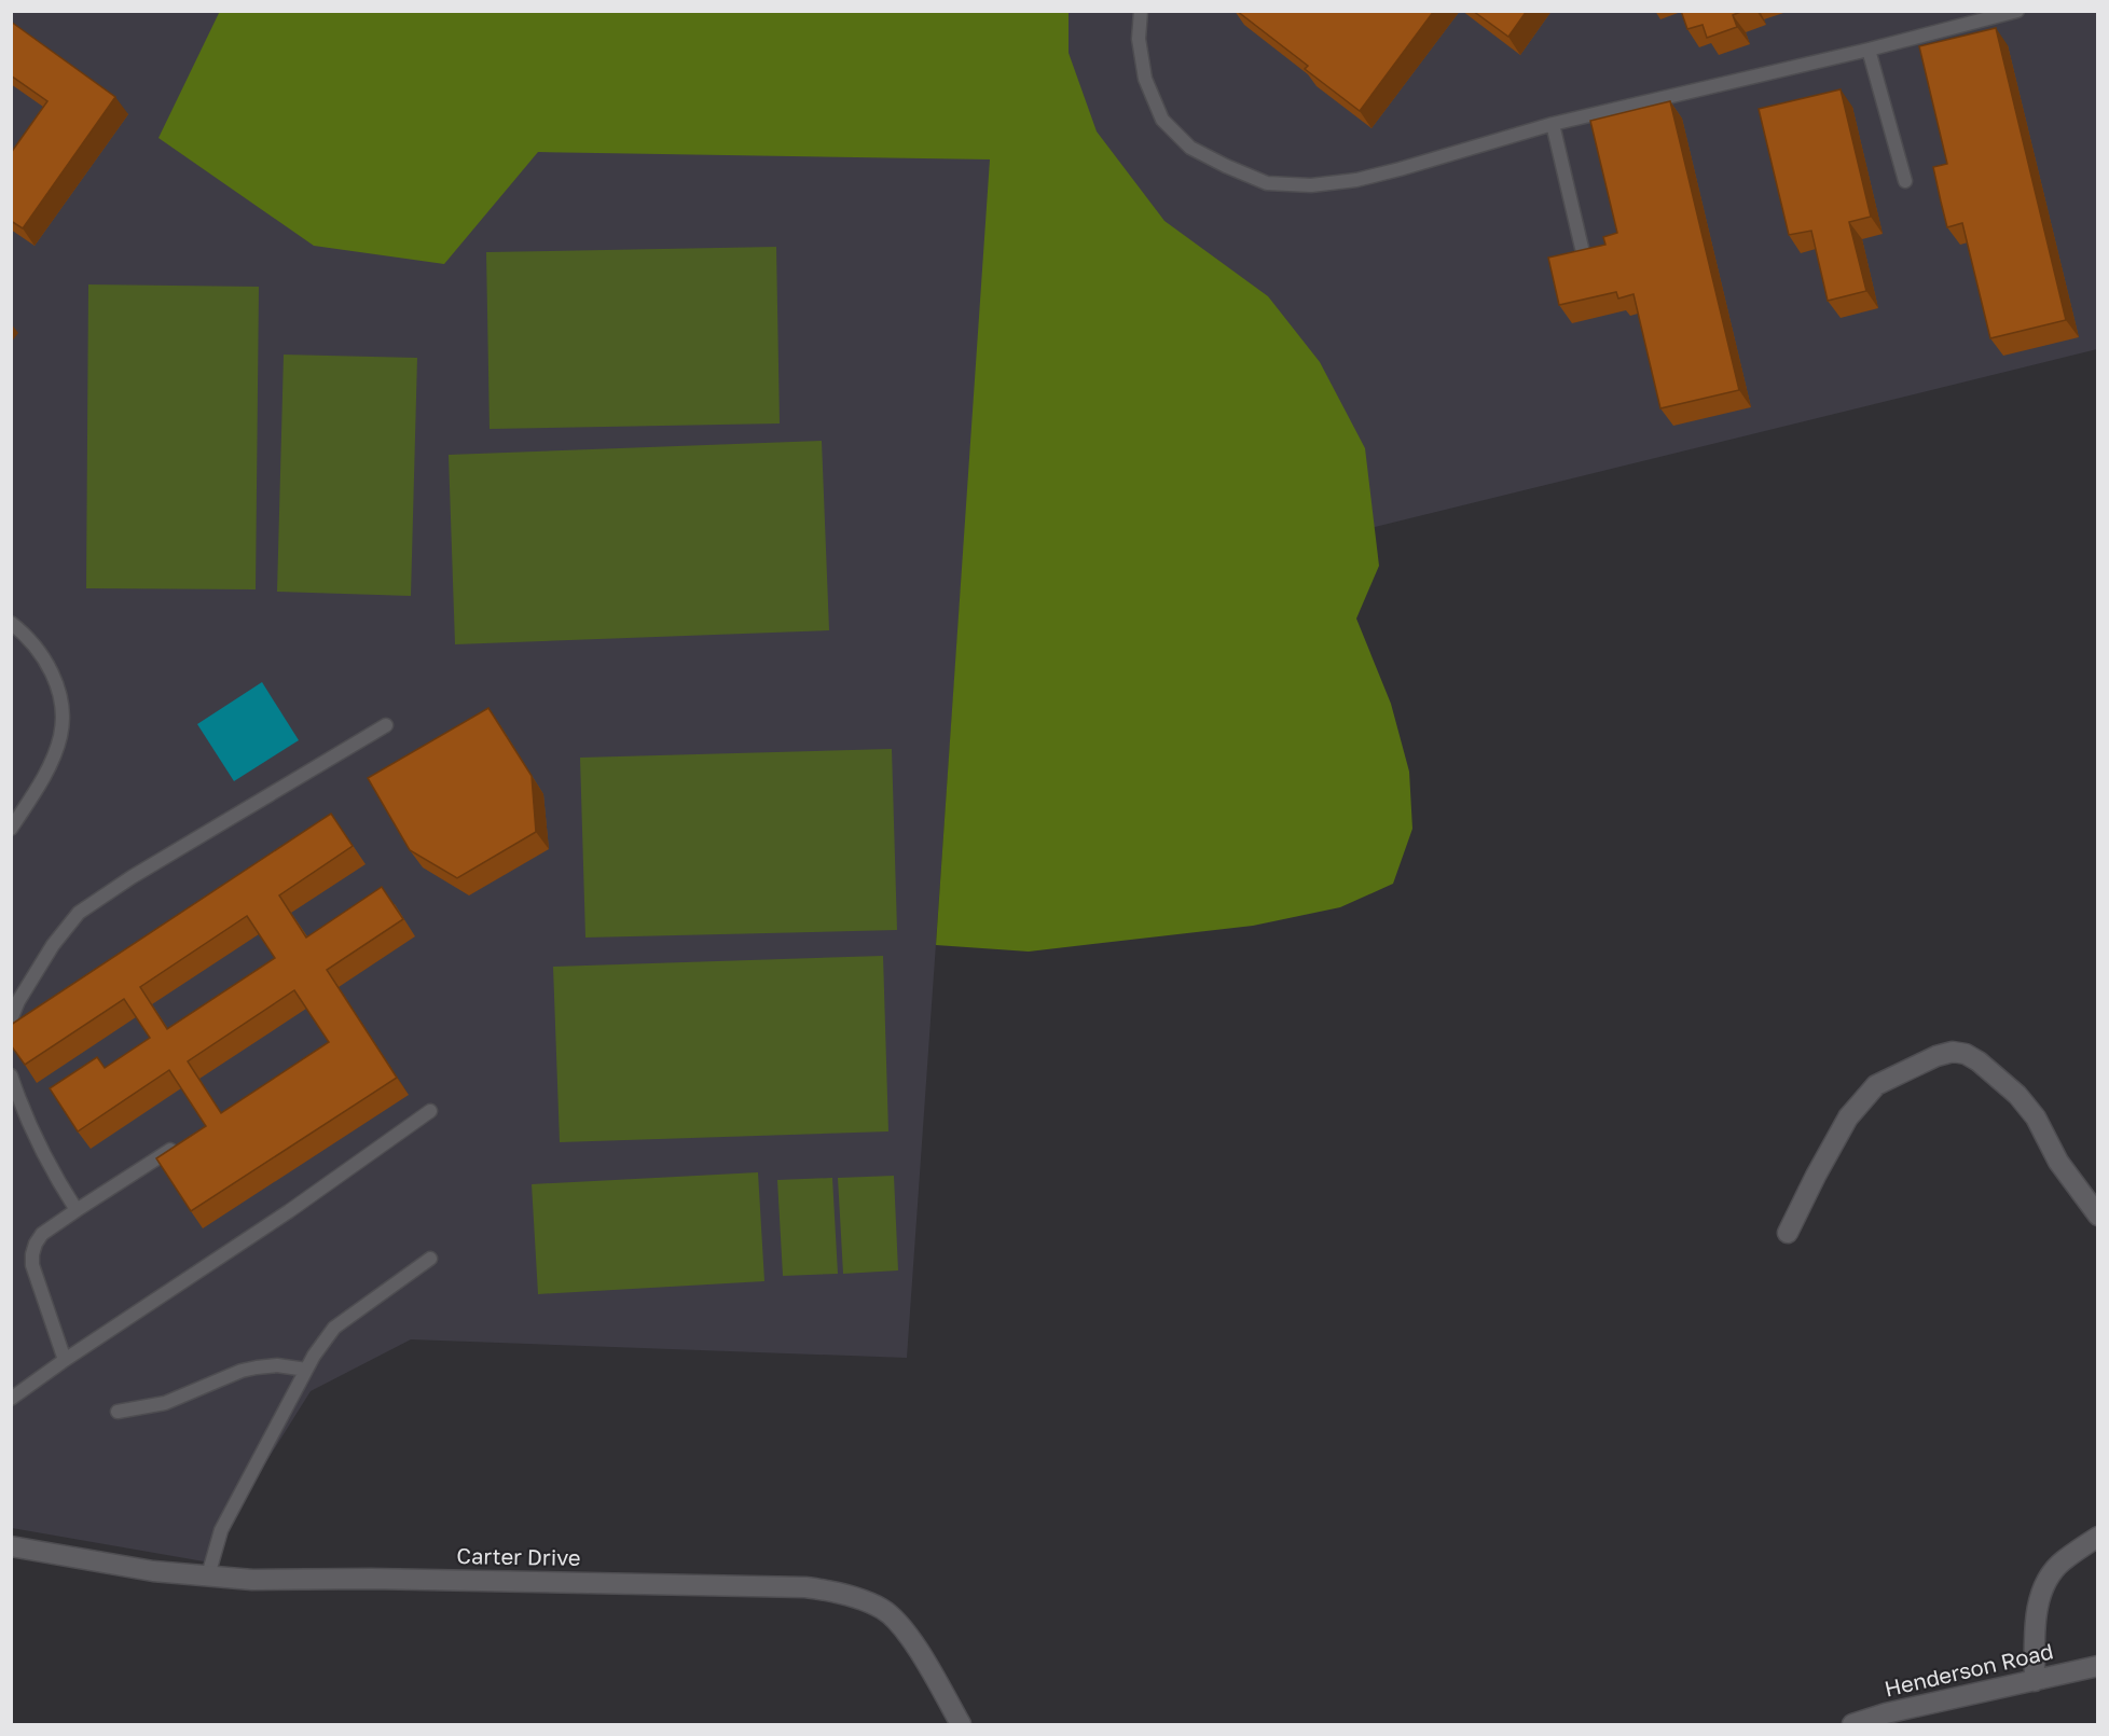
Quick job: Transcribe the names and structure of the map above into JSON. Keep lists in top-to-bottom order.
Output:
{
  "streets": {
    "street": ["Carter Drive", "Henderson Road"]
  }
}
